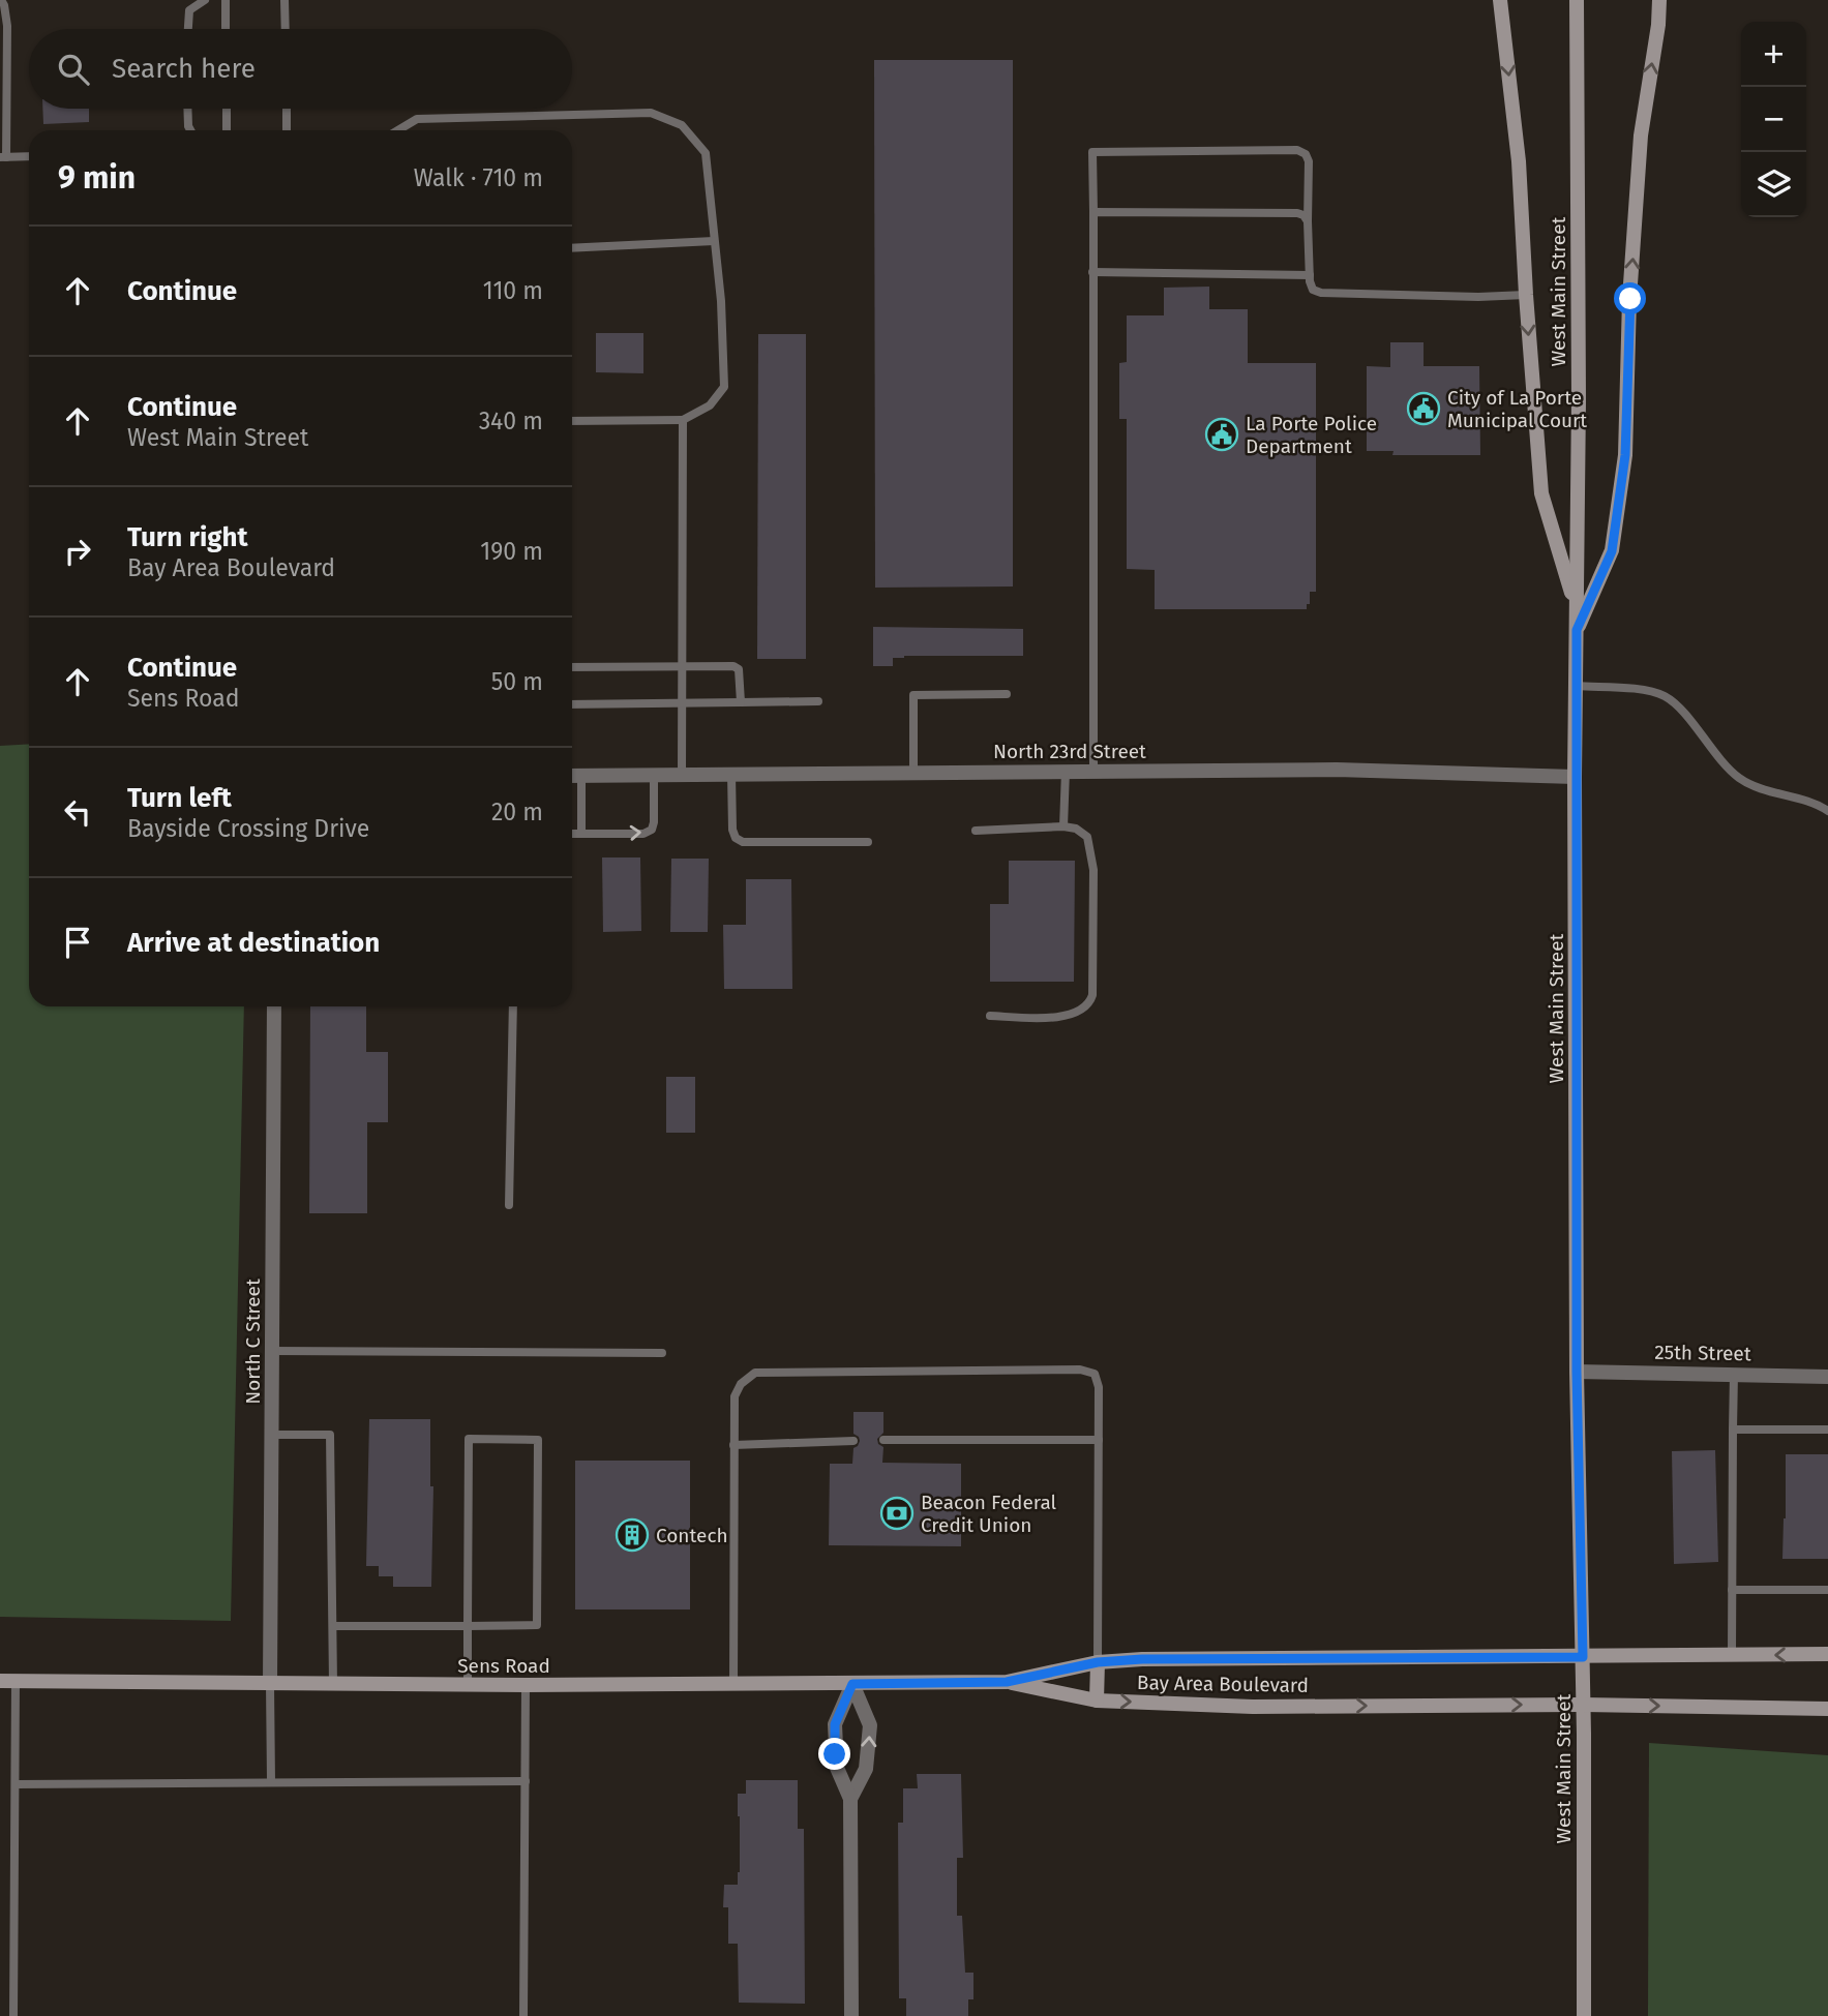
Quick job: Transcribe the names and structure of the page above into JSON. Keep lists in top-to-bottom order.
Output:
{
  "streets": {
    "main road": ["West Main Street", "Sens Road", "Bay Area Boulevard"],
    "street": ["North 23rd Street", "North C Street", "25th Street"]
  },
  "crossings": [
    ["West Main Street", "North 23rd Street"],
    ["West Main Street", "25th Street"],
    ["West Main Street", "Bay Area Boulevard"],
    ["North C Street", "Sens Road"],
    ["Sens Road", "Bay Area Boulevard"]
  ],
  "places": {
    "public building": ["City of La Porte Municipal Court", "La Porte Police Department"],
    "bank": ["Beacon Federal Credit Union"],
    "building": ["Contech"]
  },
  "page": {
    "map_buttons": ["+", "−"],
    "search": "Search here",
    "heading": ["9 min", "Walk · 710 m"],
    "list": [
      ["Continue", "110 m"],
      ["Continue", "West Main Street", "340 m"],
      ["Turn right", "Bay Area Boulevard", "190 m"],
      ["Continue", "Sens Road", "50 m"],
      ["Turn left", "Bayside Crossing Drive", "20 m"],
      "Arrive at destination"
    ]
  }
}
